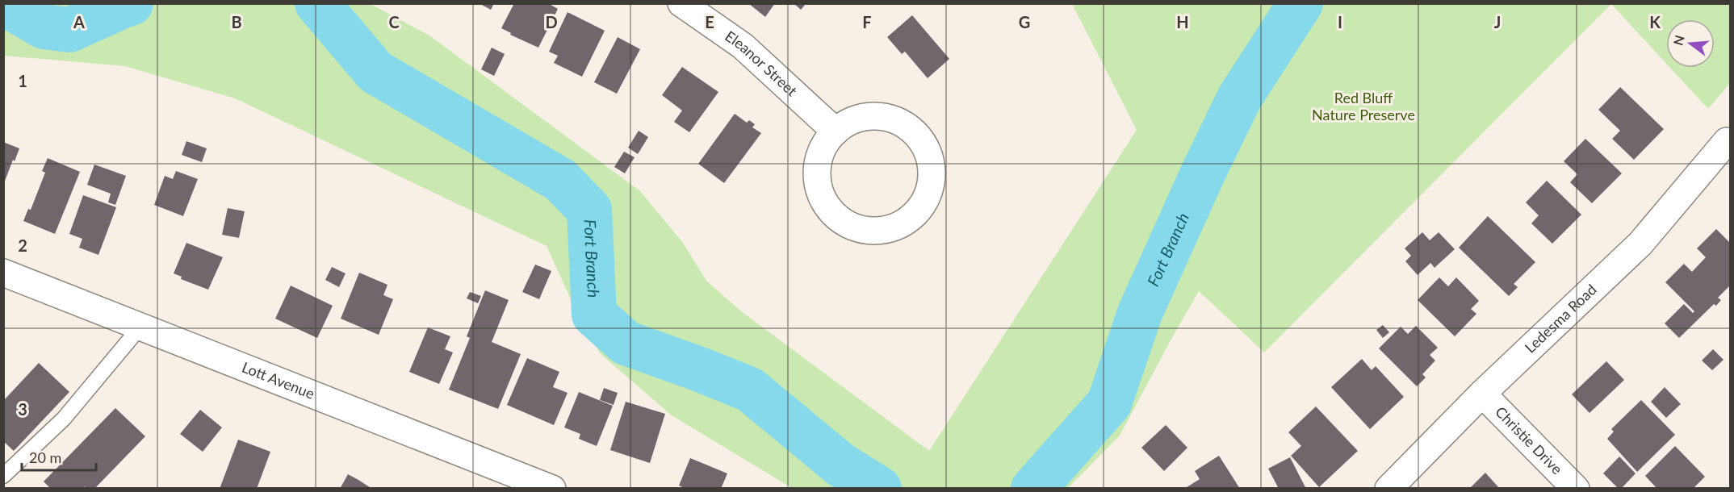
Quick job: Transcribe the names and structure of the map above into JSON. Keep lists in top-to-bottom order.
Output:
{
  "streets": {
    "street": [
      "Eleanor Street",
      "Ledesma Road",
      "Lott Avenue",
      "Christie Drive"
    ]
  },
  "crossings": [
    ["Ledesma Road", "Christie Drive"]
  ],
  "water": ["Fort Branch"],
  "parks": ["Red Bluff Nature Preserve"],
  "scale_bar": "20 m",
  "north": "left",
  "grid": {
    "columns": [
      "A",
      "B",
      "C",
      "D",
      "E",
      "F",
      "G",
      "H",
      "I",
      "J",
      "K"
    ],
    "rows": ["1", "2", "3"]
  }
}
